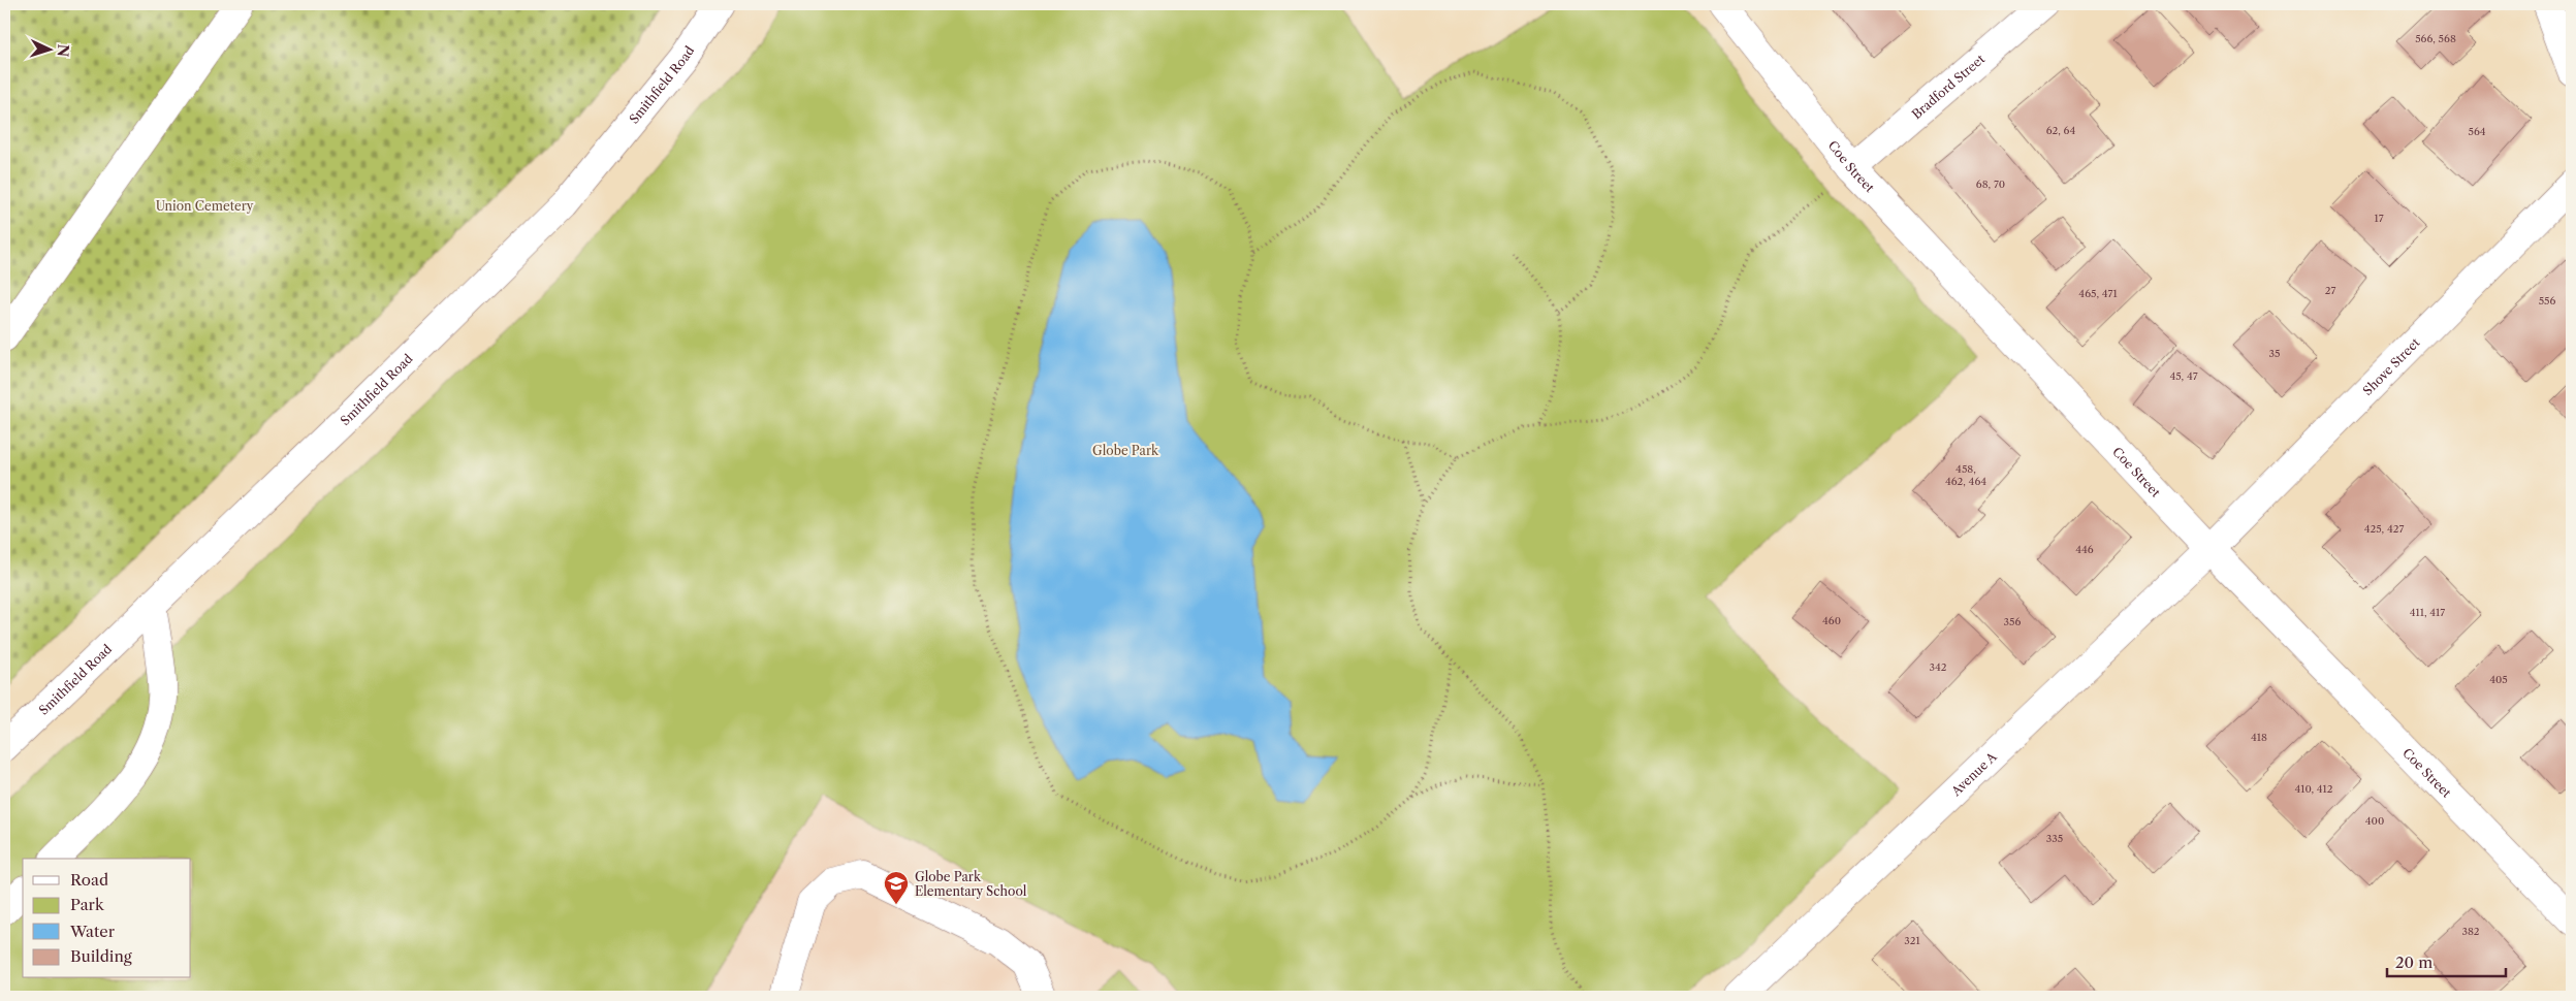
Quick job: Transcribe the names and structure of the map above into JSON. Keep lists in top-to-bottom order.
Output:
{
  "streets": {
    "street": [
      "Smithfield Road",
      "Bradford Street",
      "Coe Street",
      "Shove Street",
      "Avenue A"
    ]
  },
  "crossings": [
    ["Bradford Street", "Coe Street"],
    ["Coe Street", "Shove Street"],
    ["Coe Street", "Avenue A"],
    ["Shove Street", "Avenue A"]
  ],
  "parks": ["Union Cemetery", "Globe Park"],
  "places": {
    "school or university": ["Globe Park Elementary School"]
  },
  "house_numbers": [
    "566, 568",
    "62, 64",
    "564",
    "68, 70",
    "17",
    "27",
    "465, 471",
    "556",
    "35",
    "45, 47",
    "458, 462, 464",
    "425, 427",
    "446",
    "411, 417",
    "460",
    "356",
    "342",
    "405",
    "418",
    "410, 412",
    "400",
    "335",
    "382",
    "321"
  ],
  "legend": [
    "Road",
    "Park",
    "Water",
    "Building"
  ],
  "scale_bar": "20 m",
  "north": "right"
}
